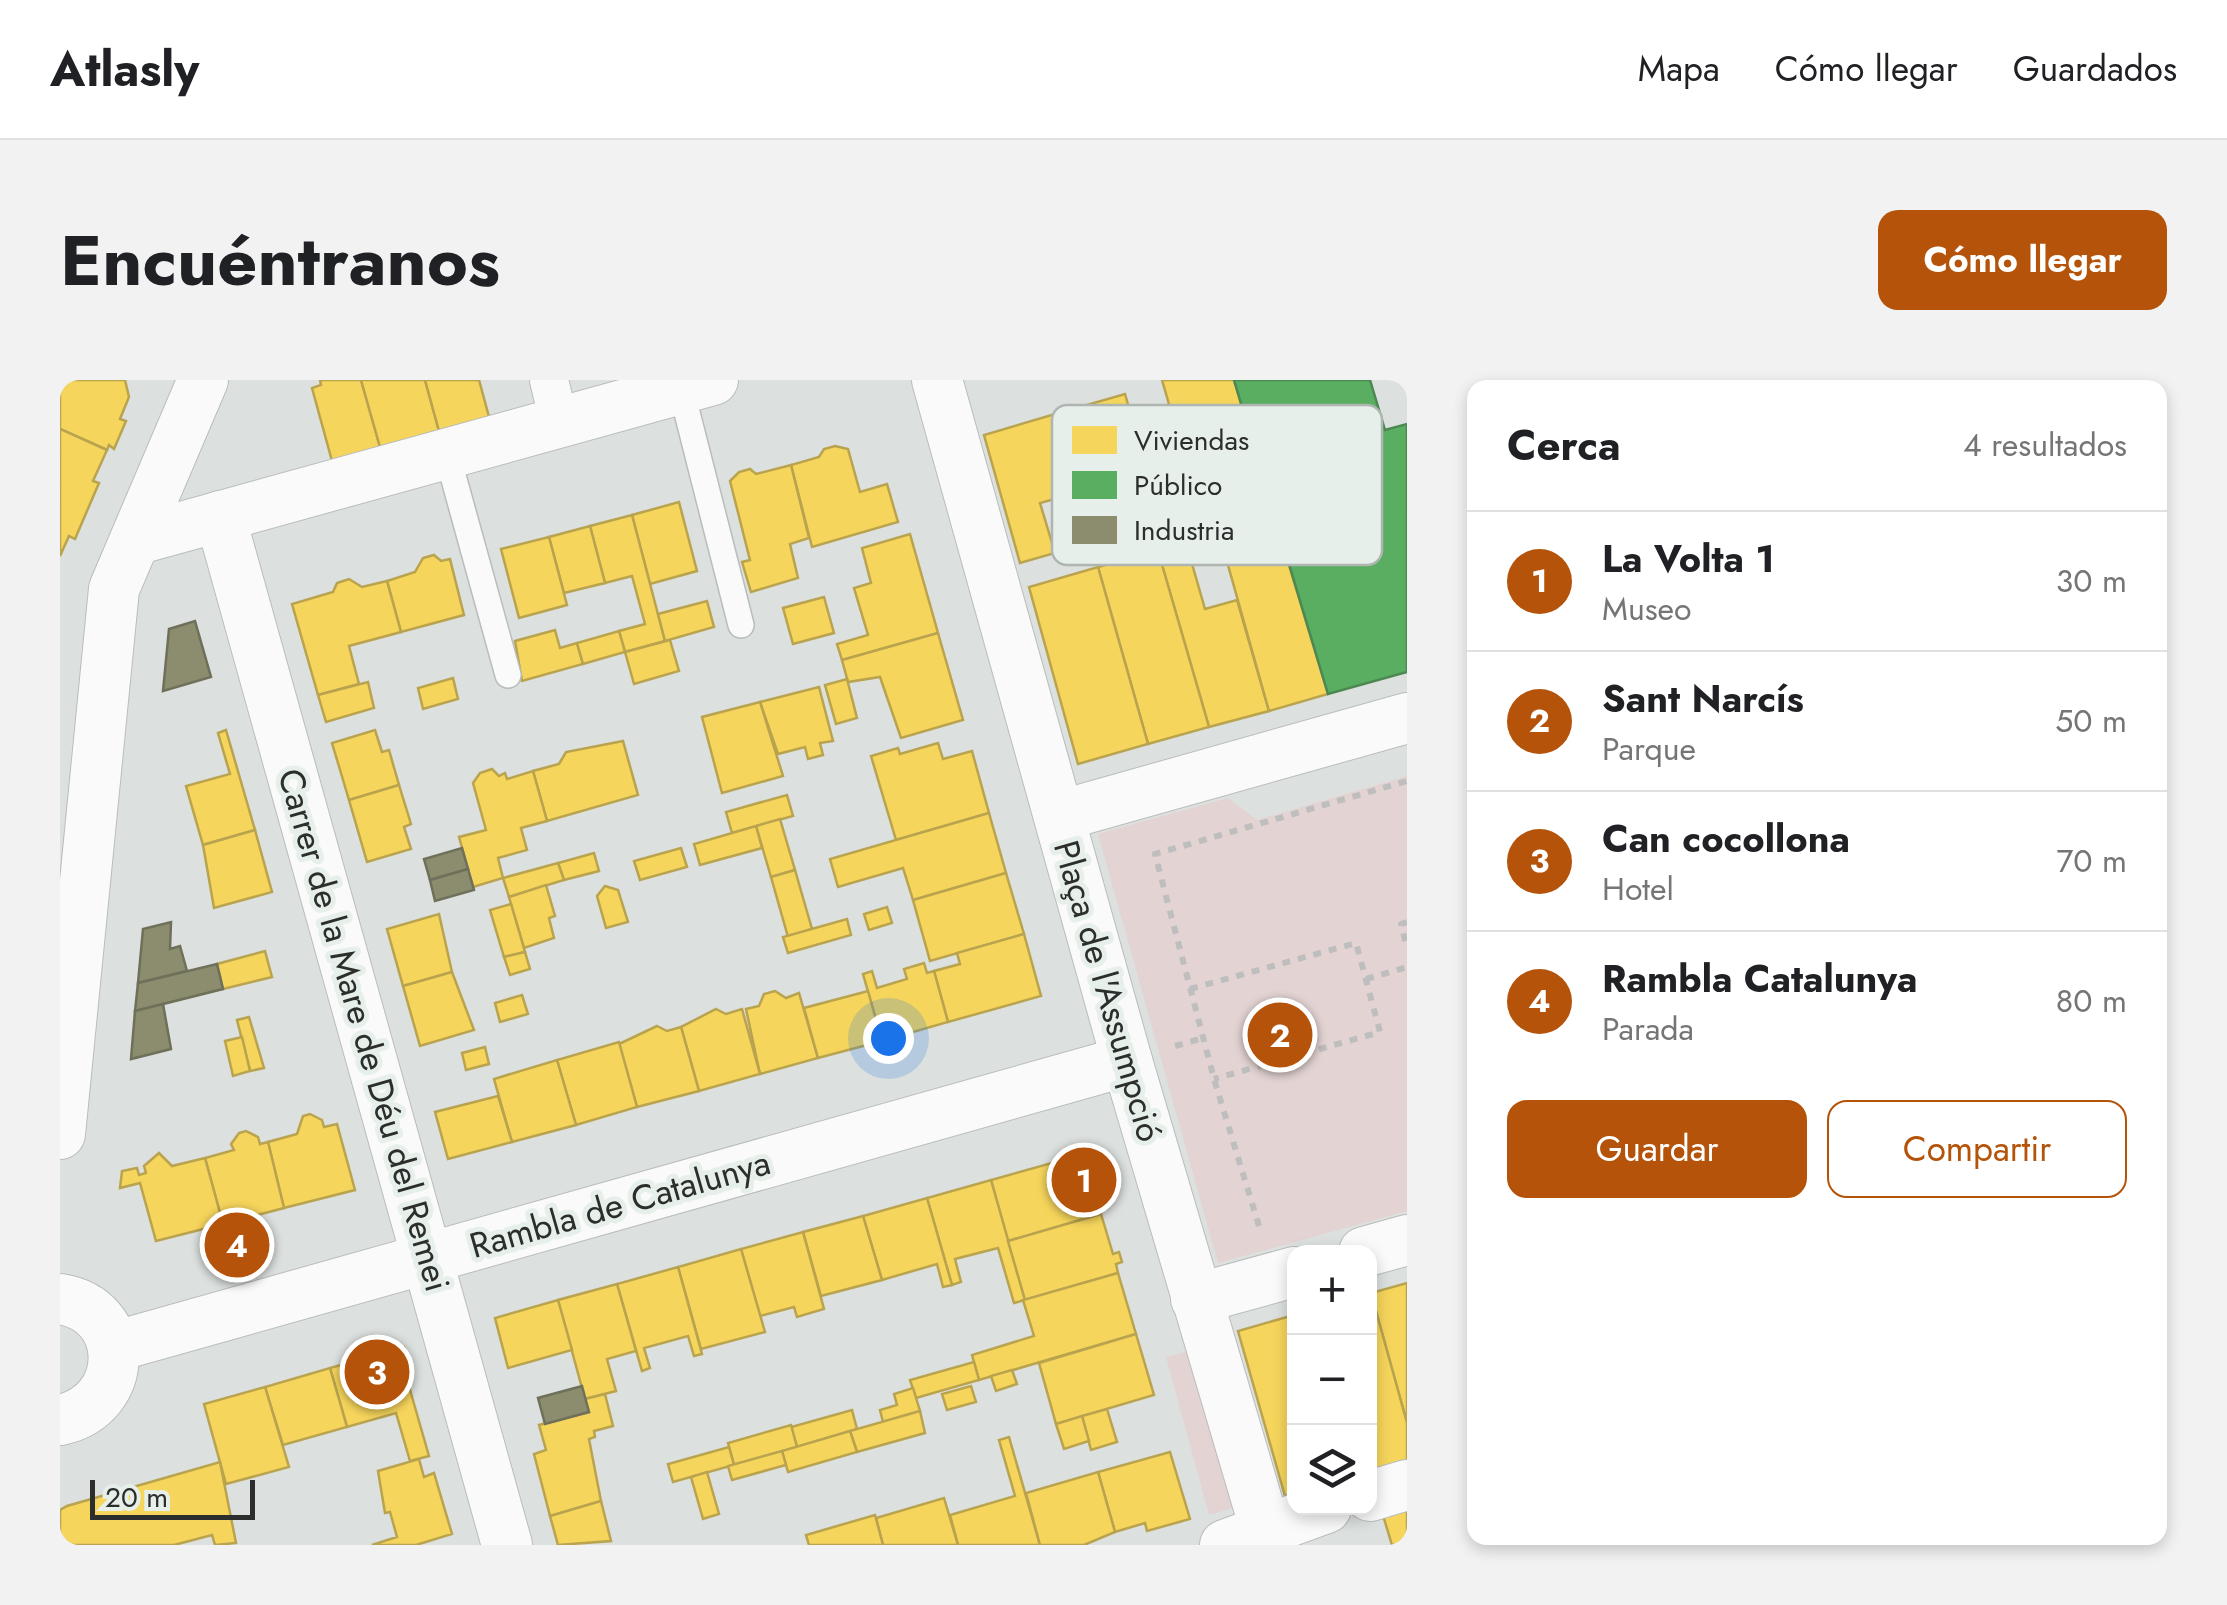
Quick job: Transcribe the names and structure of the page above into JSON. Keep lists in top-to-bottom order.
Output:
{
  "streets": {
    "street": ["Plaça de l'Assumpció", "Carrer de la Mare de Déu del Remei", "Rambla de Catalunya"]
  },
  "crossings": [
    ["Plaça de l'Assumpció", "Rambla de Catalunya"],
    ["Carrer de la Mare de Déu del Remei", "Rambla de Catalunya"]
  ],
  "legend": ["Viviendas", "Público", "Industria"],
  "scale_bar": "20 m",
  "page": {
    "header": "Atlasly",
    "nav": ["Mapa", "Cómo llegar", "Guardados"],
    "title": "Encuéntranos",
    "buttons": [
      "Cómo llegar",
      ["Guardar", "Compartir"]
    ],
    "heading": ["Cerca", "4 resultados"],
    "list": [
      {
        "mark": "1",
        "name": "La Volta 1",
        "note": "Museo",
        "value": "30 m"
      },
      {
        "mark": "2",
        "name": "Sant Narcís",
        "note": "Parque",
        "value": "50 m"
      },
      {
        "mark": "3",
        "name": "Can cocollona",
        "note": "Hotel",
        "value": "70 m"
      },
      {
        "mark": "4",
        "name": "Rambla Catalunya",
        "note": "Parada",
        "value": "80 m"
      }
    ],
    "pins": [
      "2",
      "1",
      "4",
      "3"
    ],
    "map_buttons": ["+", "−"],
    "scale": "20 m"
  }
}
